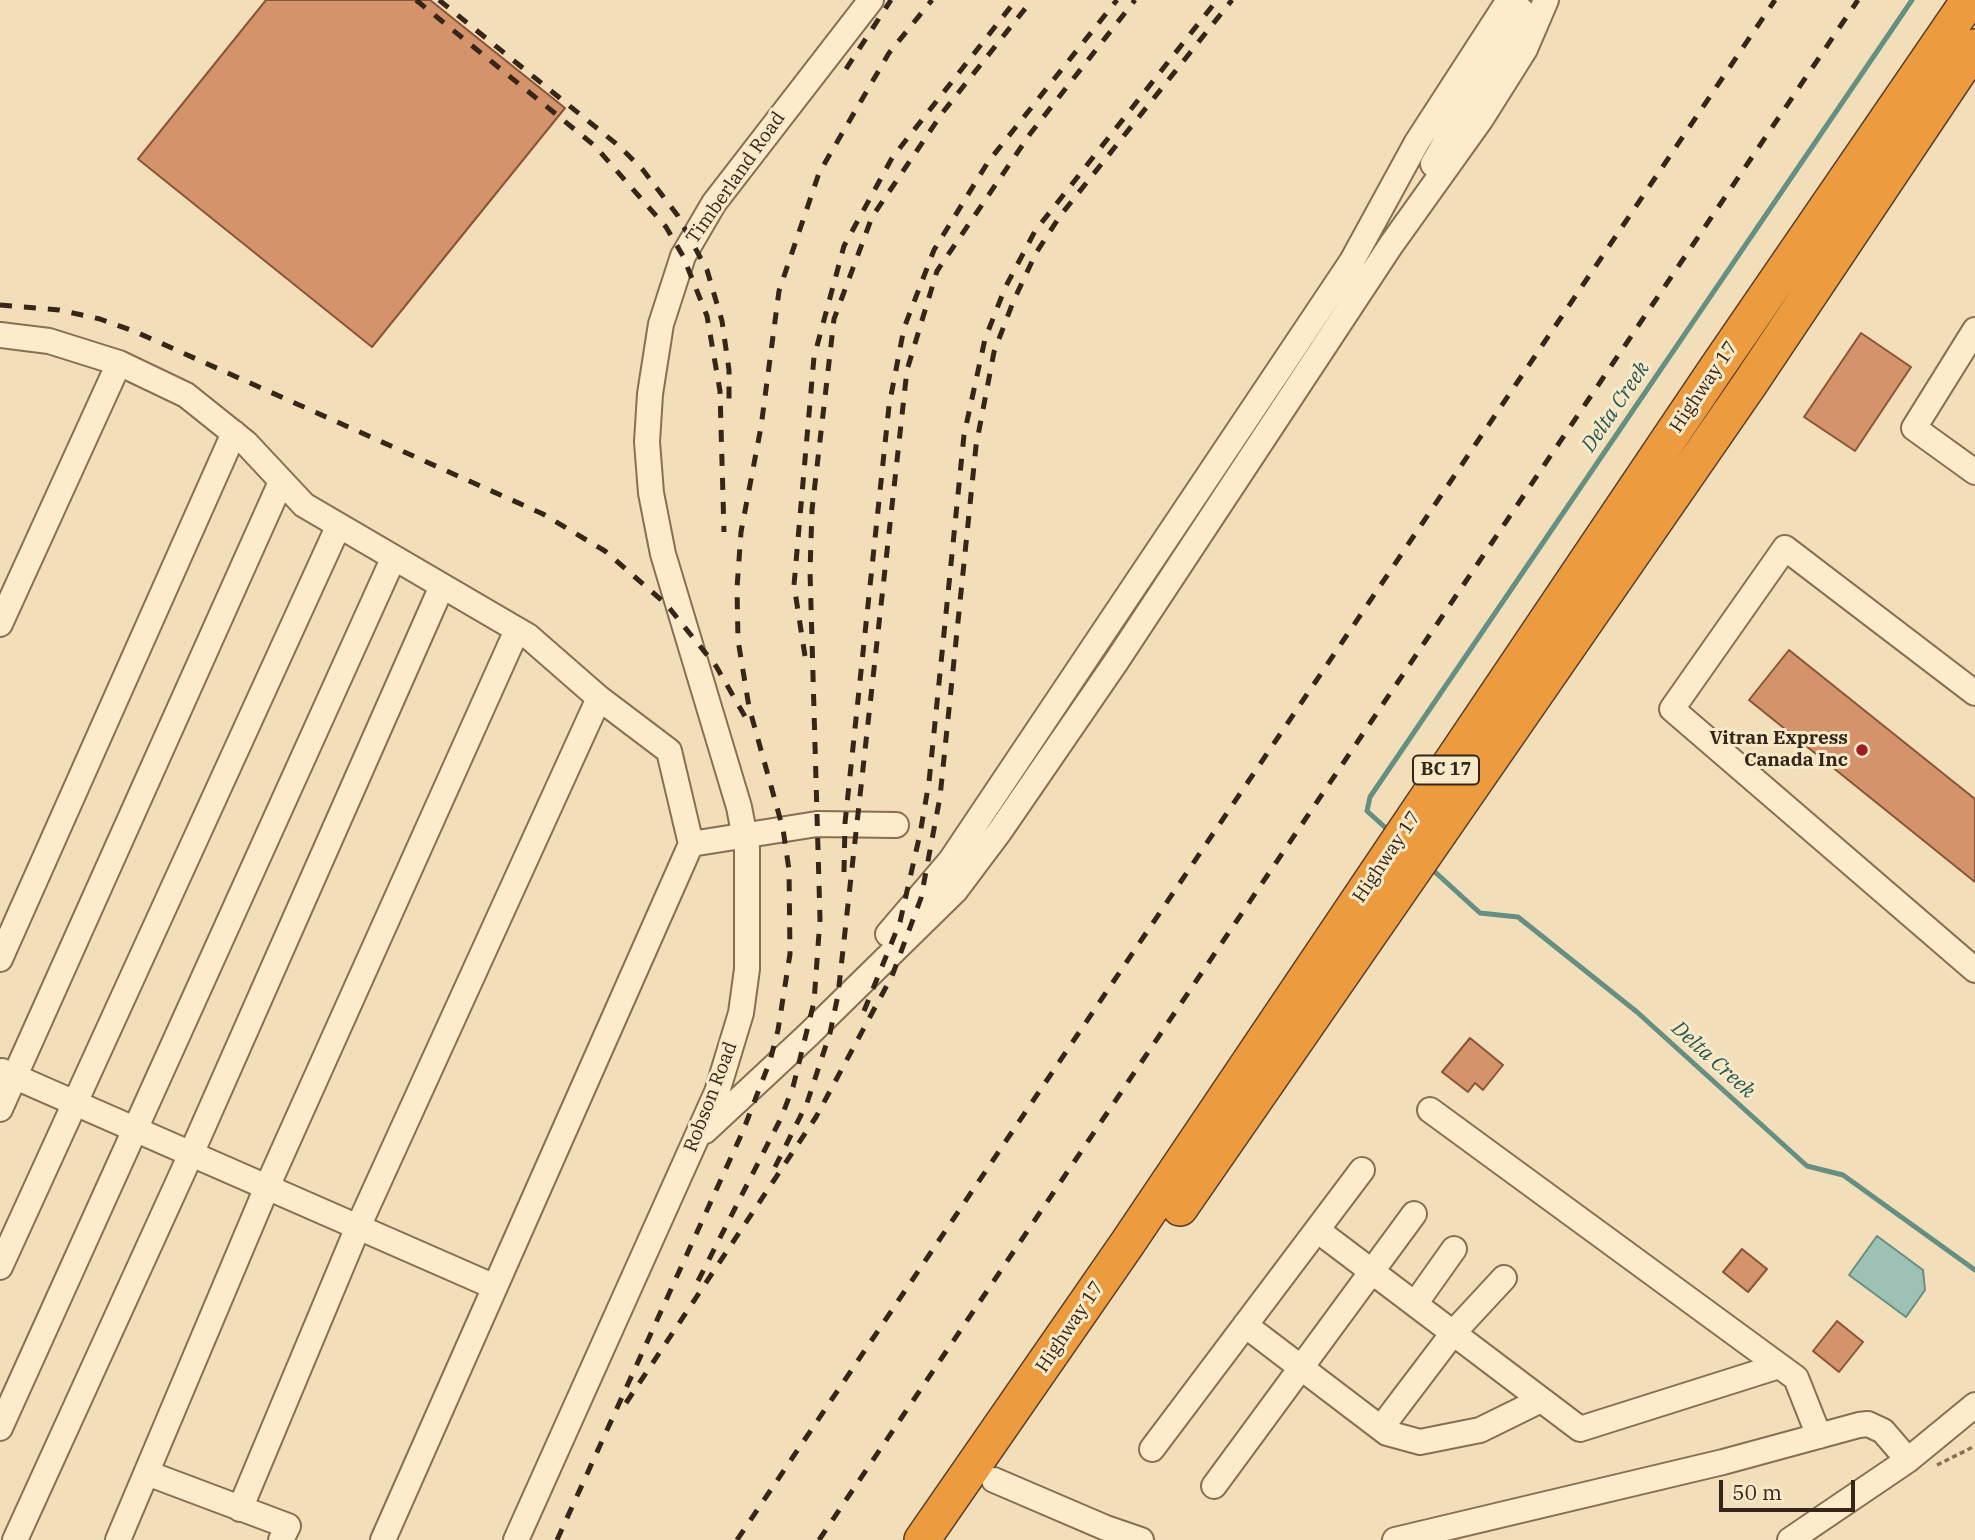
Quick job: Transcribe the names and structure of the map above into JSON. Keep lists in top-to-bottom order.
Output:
{
  "streets": {
    "highway": ["Highway 17", "BC 17"],
    "street": ["Timberland Road", "Robson Road"]
  },
  "crossings": [
    ["Timberland Road", "Robson Road"]
  ],
  "water": ["Delta Creek"],
  "places": ["Vitran Express Canada Inc"],
  "scale_bar": "50 m"
}
